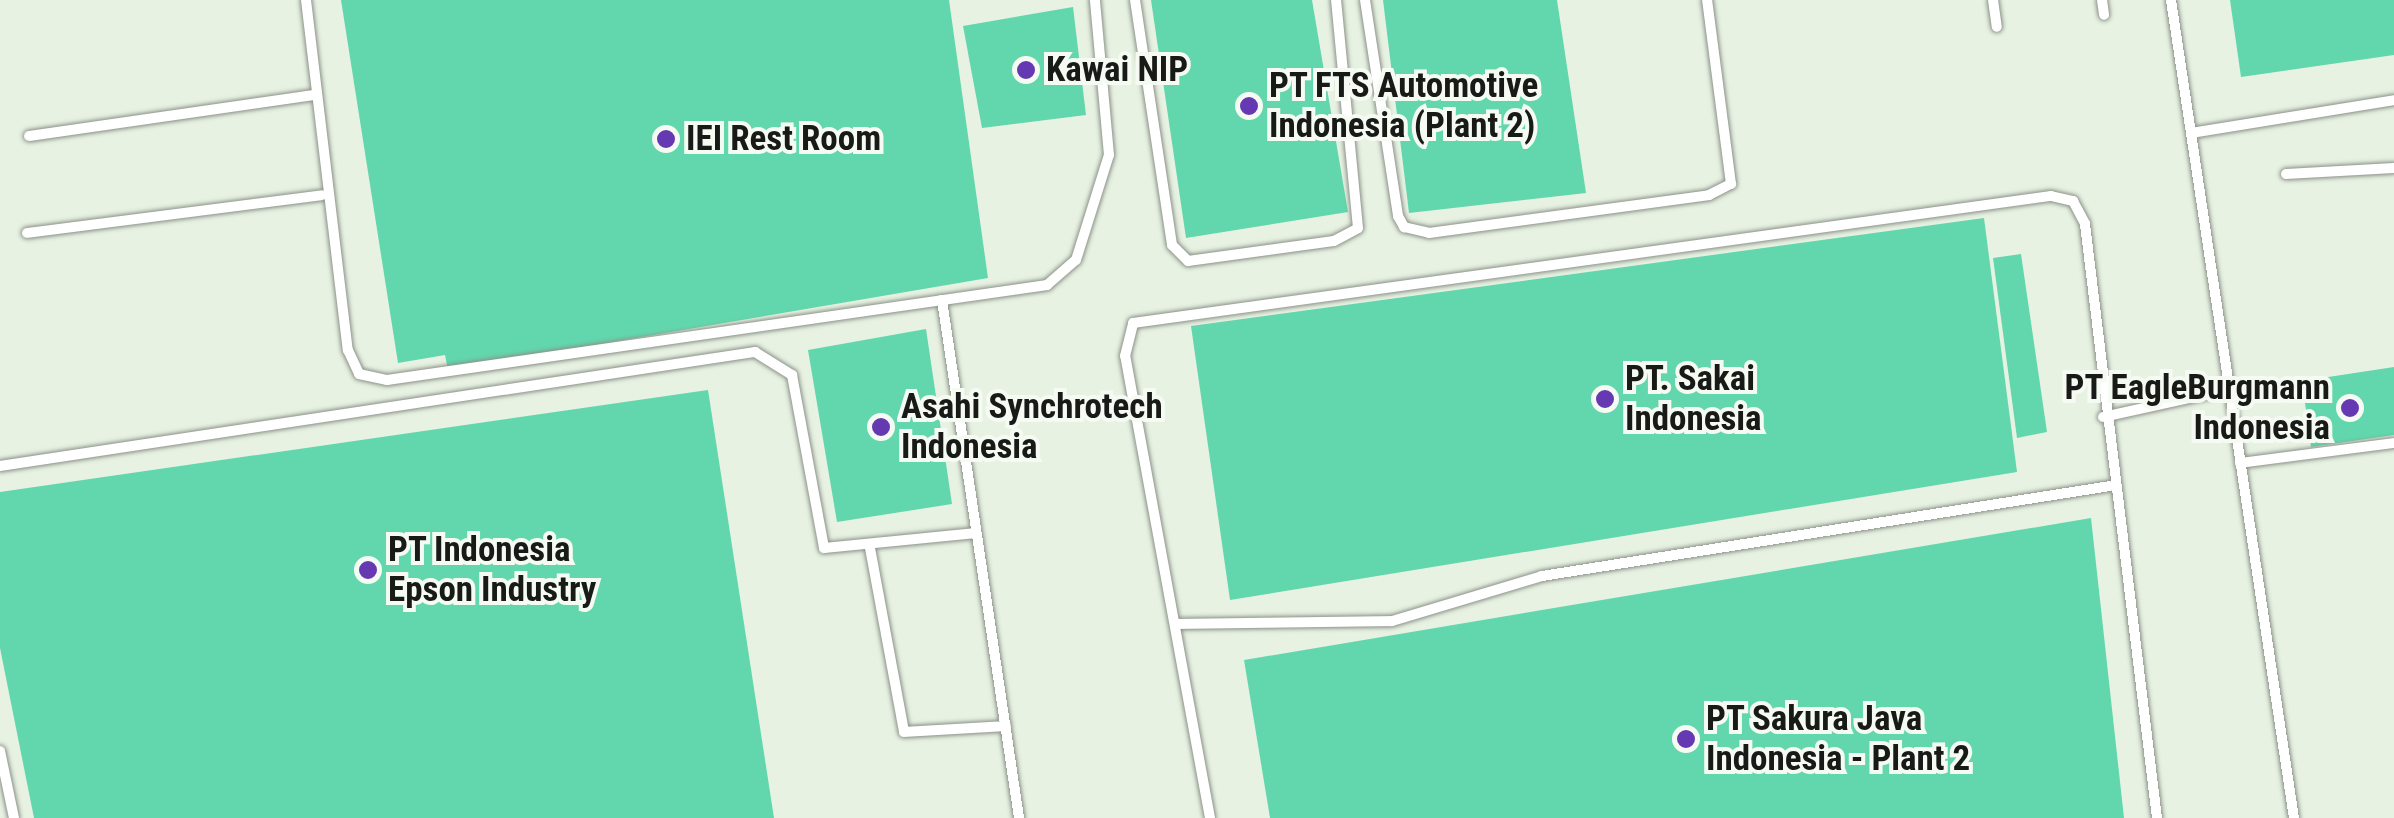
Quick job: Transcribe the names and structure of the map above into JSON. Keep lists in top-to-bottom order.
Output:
{
  "places": [
    "Kawai NIP",
    "PT FTS Automotive Indonesia (Plant 2)",
    "IEI Rest Room",
    "PT. Sakai Indonesia",
    "PT EagleBurgmann Indonesia",
    "Asahi Synchrotech Indonesia",
    "PT Indonesia Epson Industry",
    "PT Sakura Java Indonesia - Plant 2"
  ]
}
